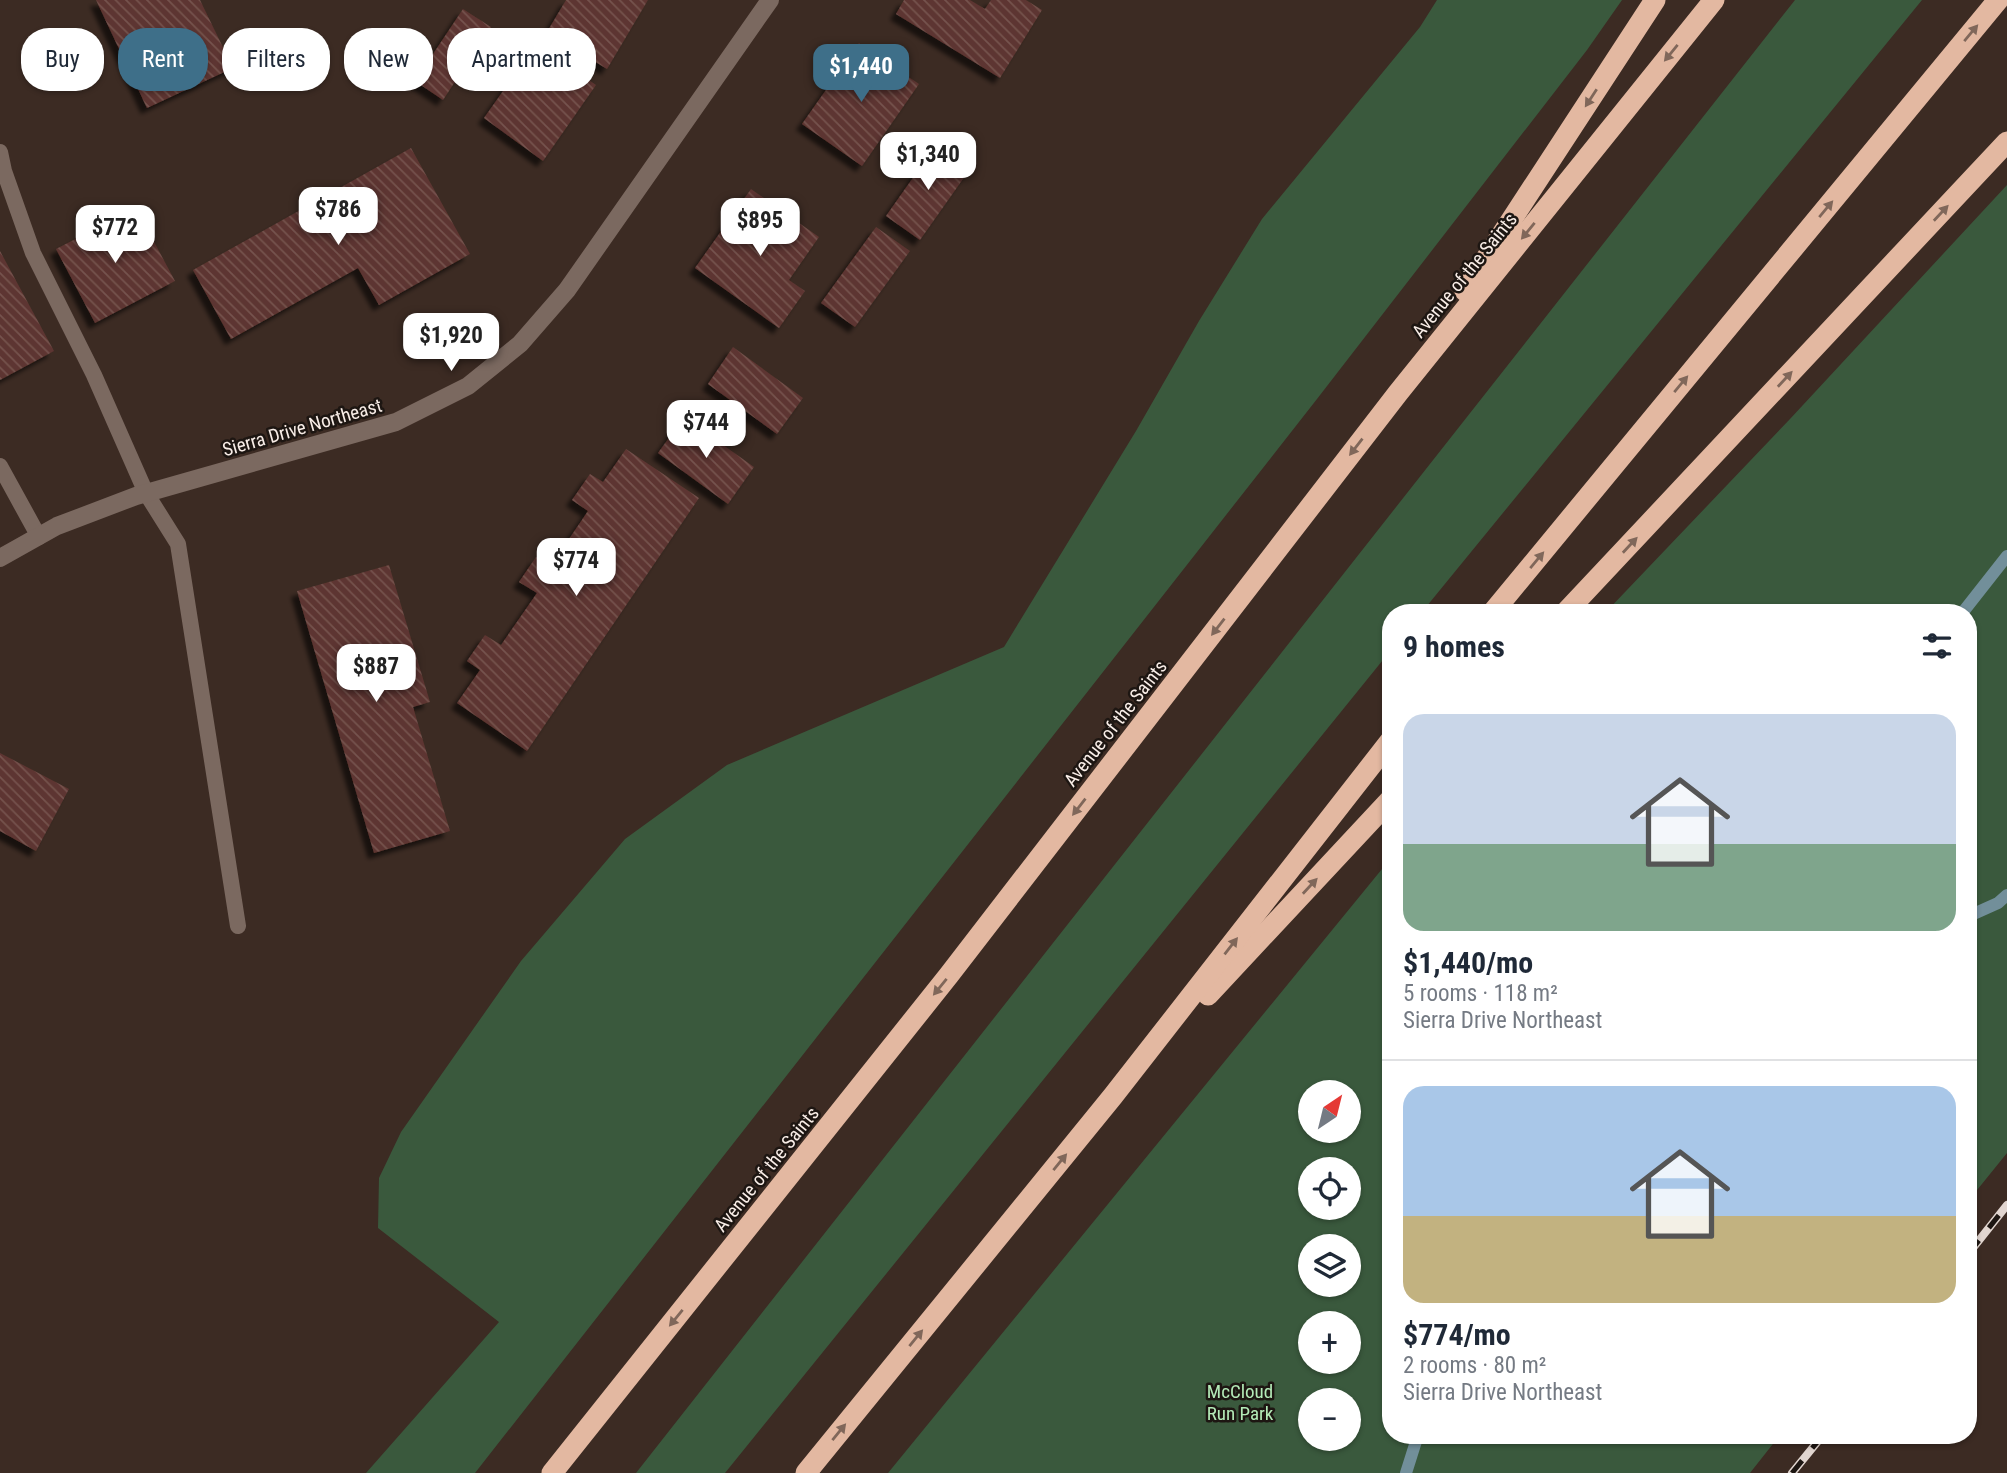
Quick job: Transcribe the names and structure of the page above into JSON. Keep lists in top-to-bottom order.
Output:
{
  "streets": {
    "highway": ["Avenue of the Saints"],
    "street": ["Sierra Drive Northeast"]
  },
  "one_way": ["Avenue of the Saints"],
  "parks": ["McCloud Run Park"],
  "north": "top right",
  "page": {
    "chip": [
      "Buy",
      "Rent",
      "Filters",
      "New",
      "Apartment"
    ],
    "price": [
      "$1,440",
      "$1,340",
      "$786",
      "$895",
      "$772",
      "$1,920",
      "$744",
      "$774",
      "$887"
    ],
    "heading": "9 homes",
    "list": [
      {
        "name": "$1,440/mo",
        "note": "5 rooms · 118 m² · Sierra Drive Northeast"
      },
      {
        "name": "$774/mo",
        "note": "2 rooms · 80 m² · Sierra Drive Northeast"
      }
    ],
    "map_buttons": ["+", "−"]
  }
}
